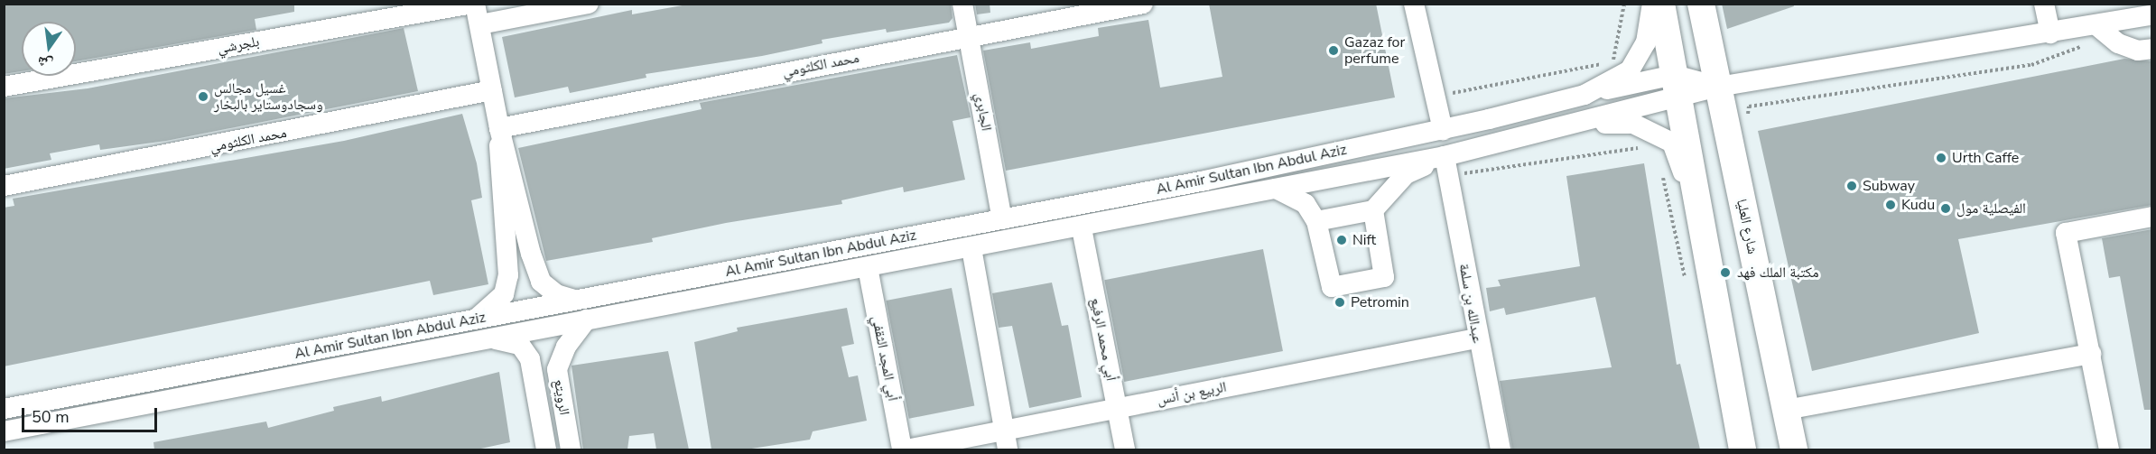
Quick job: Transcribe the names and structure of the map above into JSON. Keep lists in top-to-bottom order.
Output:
{
  "streets": {
    "main road": ["شارع العليا"],
    "street": [
      "بلجرشي",
      "محمد الكلثومي",
      "الجابري",
      "Al Amir Sultan Ibn Abdul Aziz",
      "عبدالله بن سلمة",
      "أبي محمد الرفيع",
      "أبي المجد الثقفي",
      "الربيع بن أنس",
      "الرويتع"
    ]
  },
  "crossings": [
    ["محمد الكلثومي", "الجابري"],
    ["الجابري", "Al Amir Sultan Ibn Abdul Aziz"],
    ["Al Amir Sultan Ibn Abdul Aziz", "شارع العليا"],
    ["Al Amir Sultan Ibn Abdul Aziz", "عبدالله بن سلمة"],
    ["Al Amir Sultan Ibn Abdul Aziz", "أبي محمد الرفيع"],
    ["Al Amir Sultan Ibn Abdul Aziz", "أبي المجد الثقفي"],
    ["Al Amir Sultan Ibn Abdul Aziz", "الرويتع"],
    ["عبدالله بن سلمة", "الربيع بن أنس"],
    ["أبي محمد الرفيع", "الربيع بن أنس"]
  ],
  "places": [
    "Gazaz for perfume",
    "غسيل مجالس وسجادوستاير بالبخار",
    "Urth Caffe",
    "Subway",
    "Kudu",
    "الفيصلية مول",
    "Nift",
    "مكتبة الملك فهد",
    "Petromin"
  ],
  "scale_bar": "50 m",
  "north": "bottom"
}
